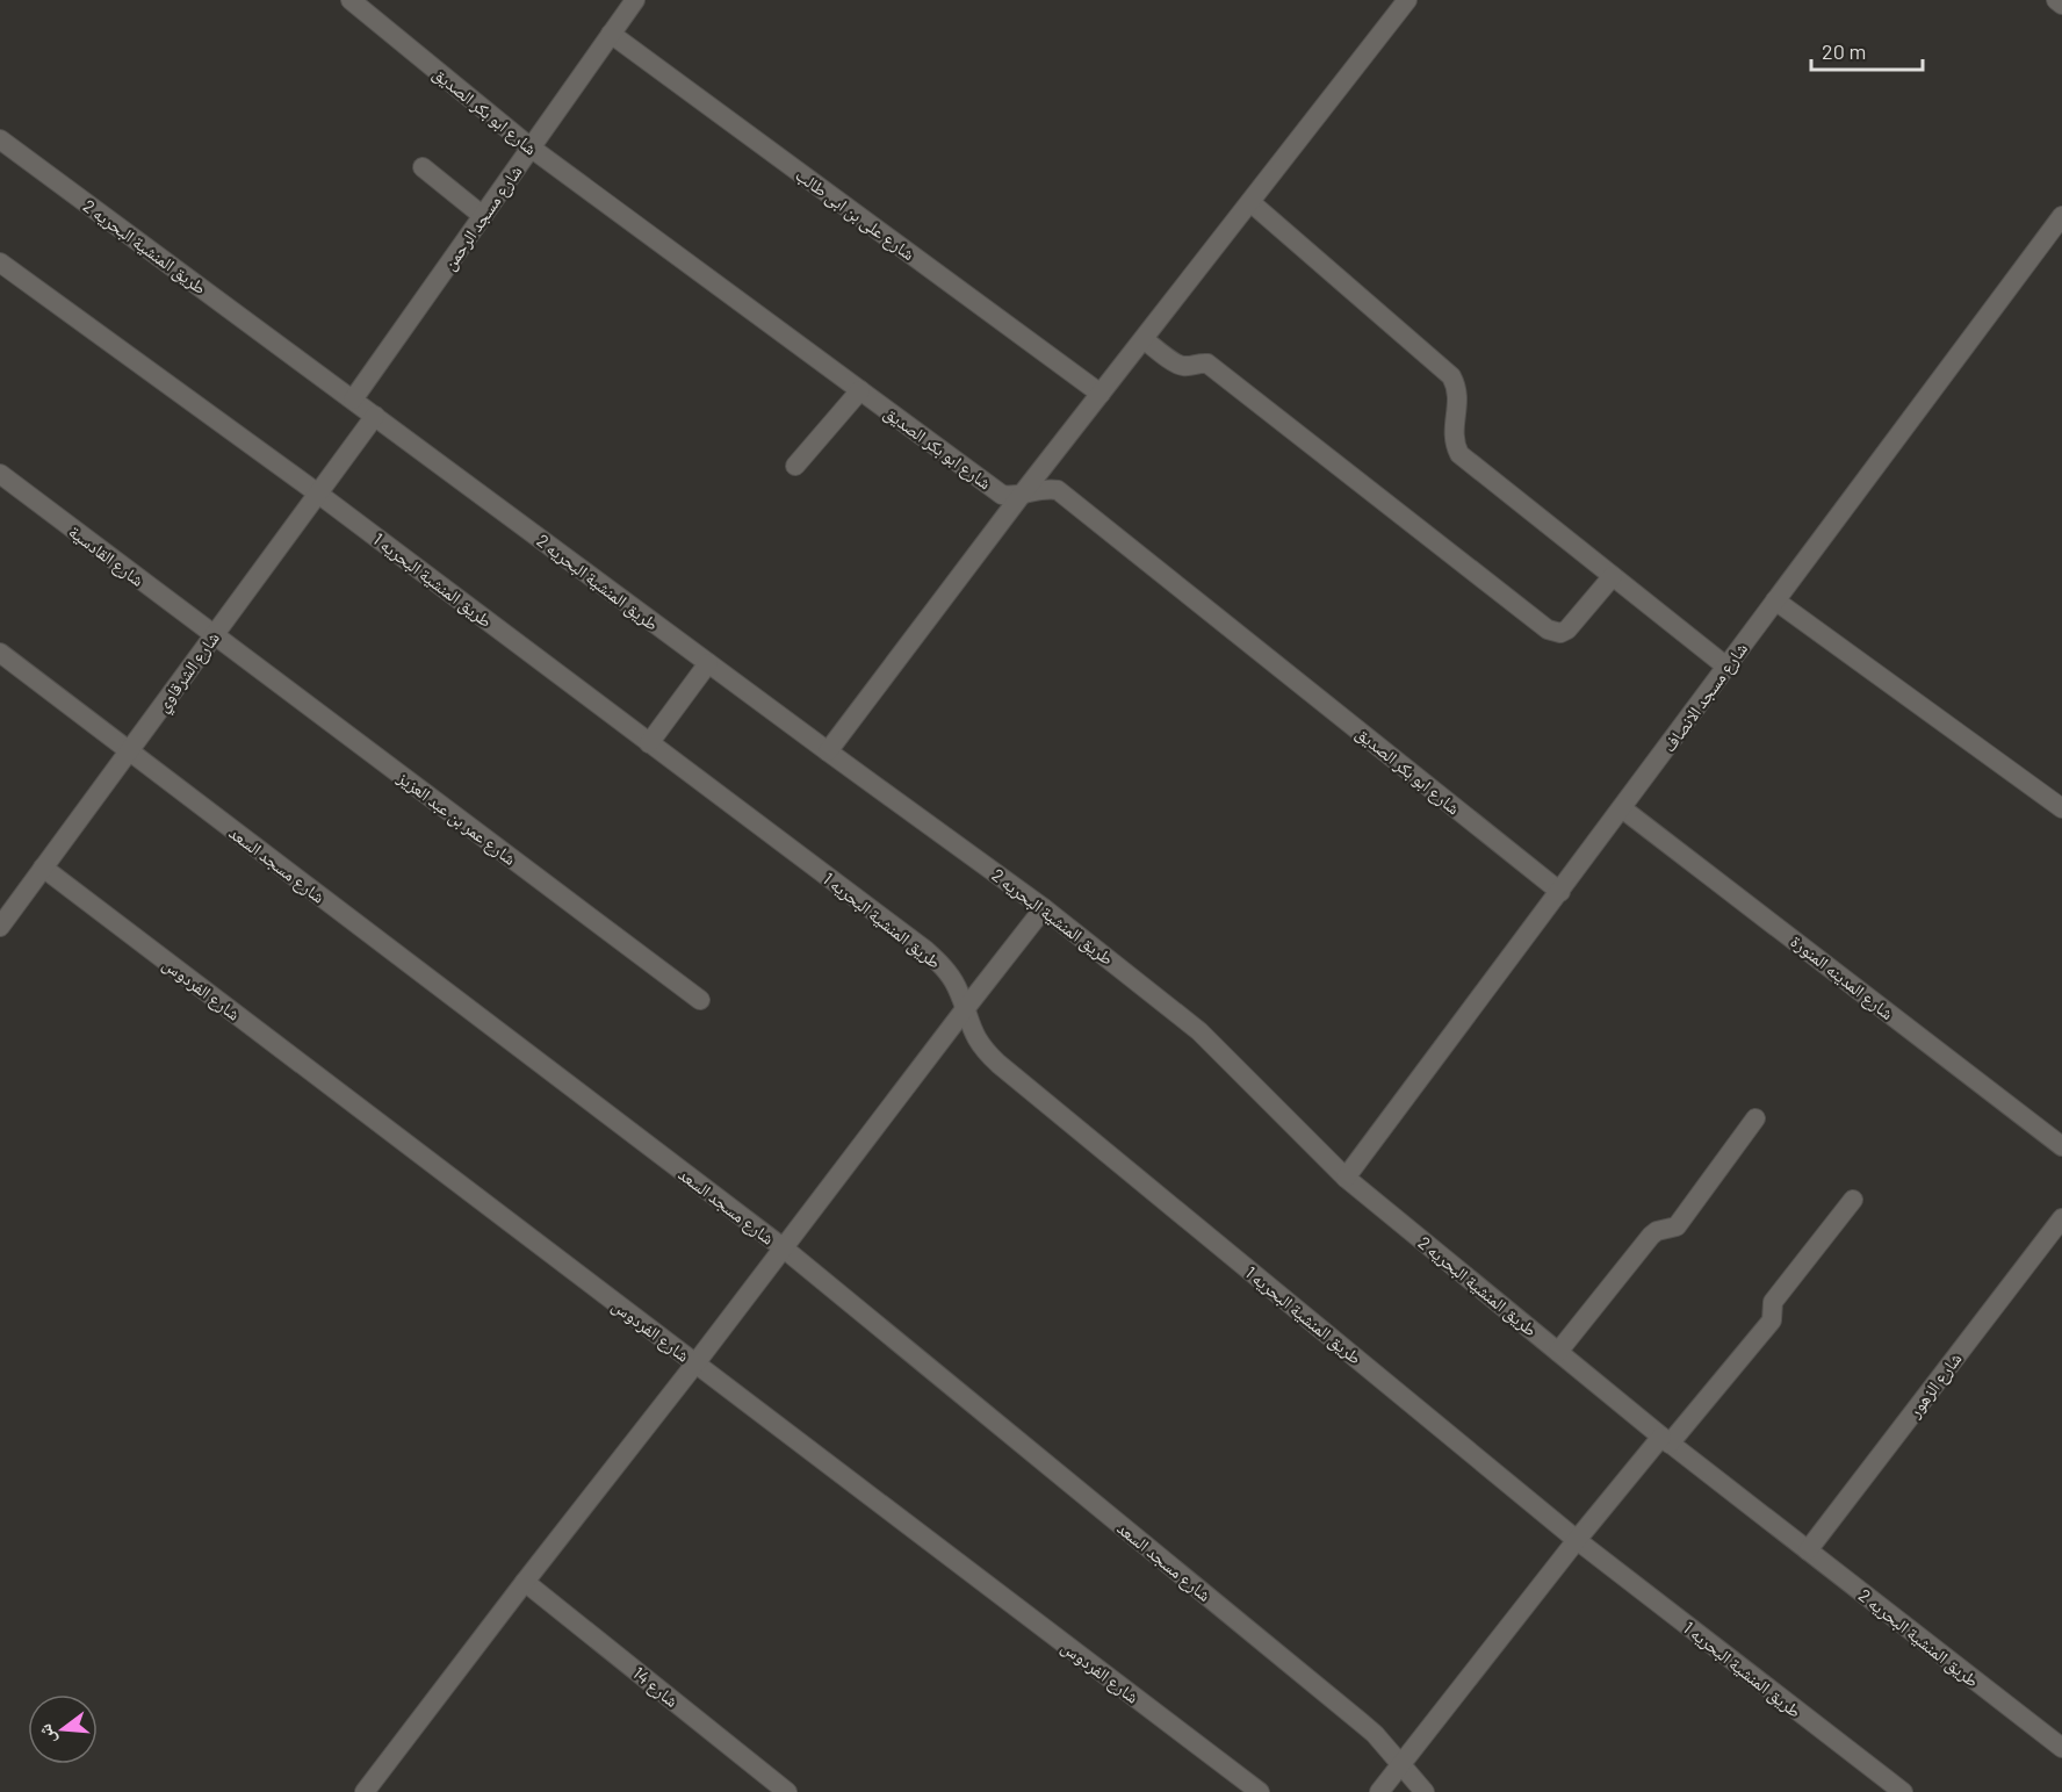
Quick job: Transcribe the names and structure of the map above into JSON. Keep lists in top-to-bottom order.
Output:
{
  "streets": {
    "street": [
      "شارع ابو بكر الصديق",
      "شارع على بن ابى طالب",
      "شارع مسجد الرحمن",
      "طريق المنشية البحريه 2",
      "شارع القادسية",
      "طريق المنشية البحريه 1",
      "شارع الشرقاوي",
      "شارع مسجد الانصاف",
      "شارع عمر بن عبد العزيز",
      "شارع مسجد السعد",
      "شارع المدينه المنورة",
      "شارع الفردوس",
      "شارع الزهور",
      "شارع 14"
    ]
  },
  "crossings": [
    ["شارع ابو بكر الصديق", "شارع مسجد الرحمن"],
    ["شارع ابو بكر الصديق", "شارع مسجد الانصاف"],
    ["شارع على بن ابى طالب", "شارع مسجد الرحمن"],
    ["شارع مسجد الرحمن", "طريق المنشية البحريه 2"],
    ["طريق المنشية البحريه 2", "شارع الشرقاوي"],
    ["طريق المنشية البحريه 2", "شارع مسجد الانصاف"],
    ["طريق المنشية البحريه 2", "شارع الزهور"],
    ["شارع القادسية", "شارع الشرقاوي"],
    ["شارع القادسية", "شارع عمر بن عبد العزيز"],
    ["طريق المنشية البحريه 1", "شارع الشرقاوي"],
    ["شارع الشرقاوي", "شارع عمر بن عبد العزيز"],
    ["شارع الشرقاوي", "شارع مسجد السعد"],
    ["شارع الشرقاوي", "شارع الفردوس"],
    ["شارع مسجد الانصاف", "شارع المدينه المنورة"]
  ],
  "scale_bar": "20 m",
  "north": "left"
}
